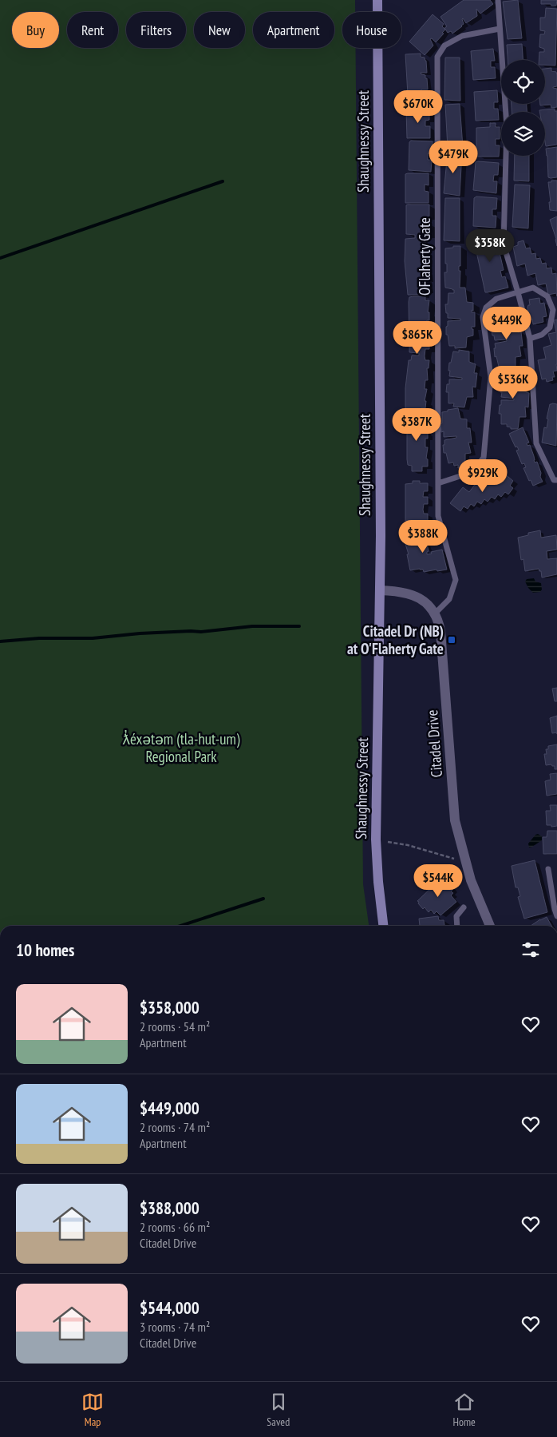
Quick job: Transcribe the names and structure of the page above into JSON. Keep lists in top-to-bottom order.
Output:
{
  "streets": {
    "main road": ["Shaughnessy Street"],
    "street": ["Citadel Drive"],
    "lane": ["OFlaherty Gate"]
  },
  "crossings": [
    ["Shaughnessy Street", "Citadel Drive"],
    ["OFlaherty Gate", "Citadel Drive"]
  ],
  "parks": ["ƛ̓éxətəm (tla-hut-um) Regional Park"],
  "places": {
    "transit": ["Citadel Dr (NB) at O'Flaherty Gate"]
  },
  "page": {
    "chip": [
      "Buy",
      "Rent",
      "Filters",
      "New",
      "Apartment",
      "House"
    ],
    "price": [
      "$670K",
      "$479K",
      "$358K",
      "$449K",
      "$865K",
      "$536K",
      "$387K",
      "$929K",
      "$388K",
      "$544K"
    ],
    "heading": "10 homes",
    "list": [
      {
        "name": "$358,000",
        "note": "2 rooms · 54 m² · Apartment"
      },
      {
        "name": "$449,000",
        "note": "2 rooms · 74 m² · Apartment"
      },
      {
        "name": "$388,000",
        "note": "2 rooms · 66 m² · Citadel Drive"
      },
      {
        "name": "$544,000",
        "note": "3 rooms · 74 m² · Citadel Drive"
      }
    ],
    "tabs": ["Map", "Saved", "Home"]
  }
}
